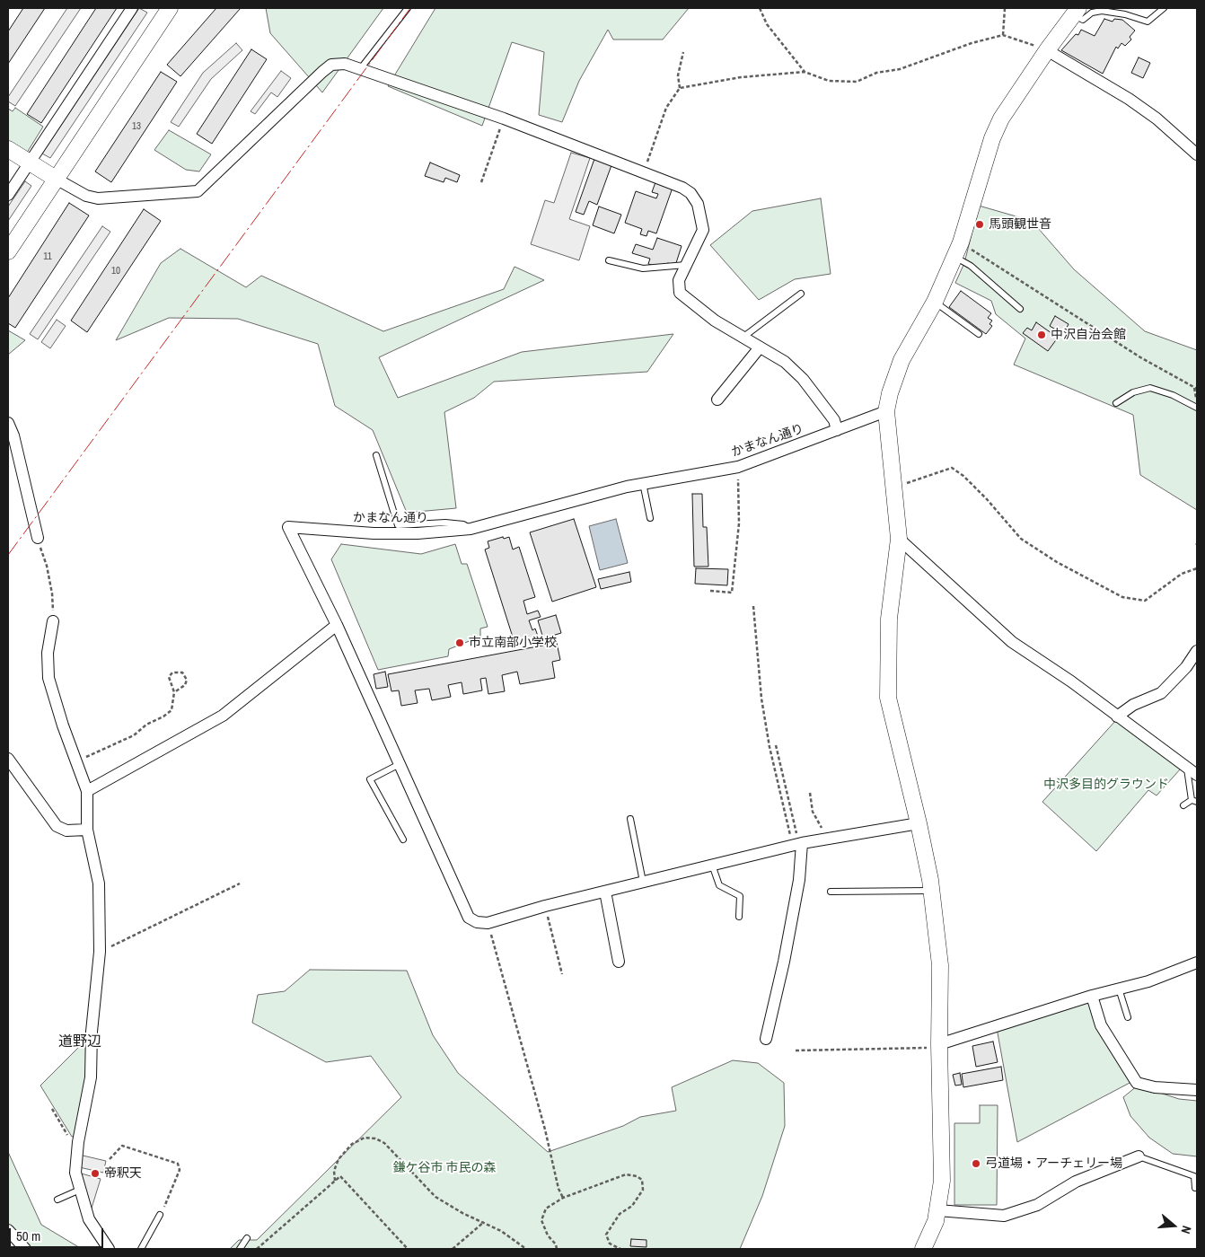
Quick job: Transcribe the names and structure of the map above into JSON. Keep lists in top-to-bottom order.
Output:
{
  "streets": {
    "street": ["かまなん通り"]
  },
  "districts": ["道野辺"],
  "parks": ["中沢多目的グラウンド", "鎌ケ谷市 市民の森"],
  "places": [
    "馬頭観世音",
    "中沢自治会館",
    "市立南部小学校",
    "弓道場・アーチェリー場",
    "帝釈天"
  ],
  "house_numbers": ["13", "11", "10"],
  "scale_bar": "50 m",
  "north": "right"
}
